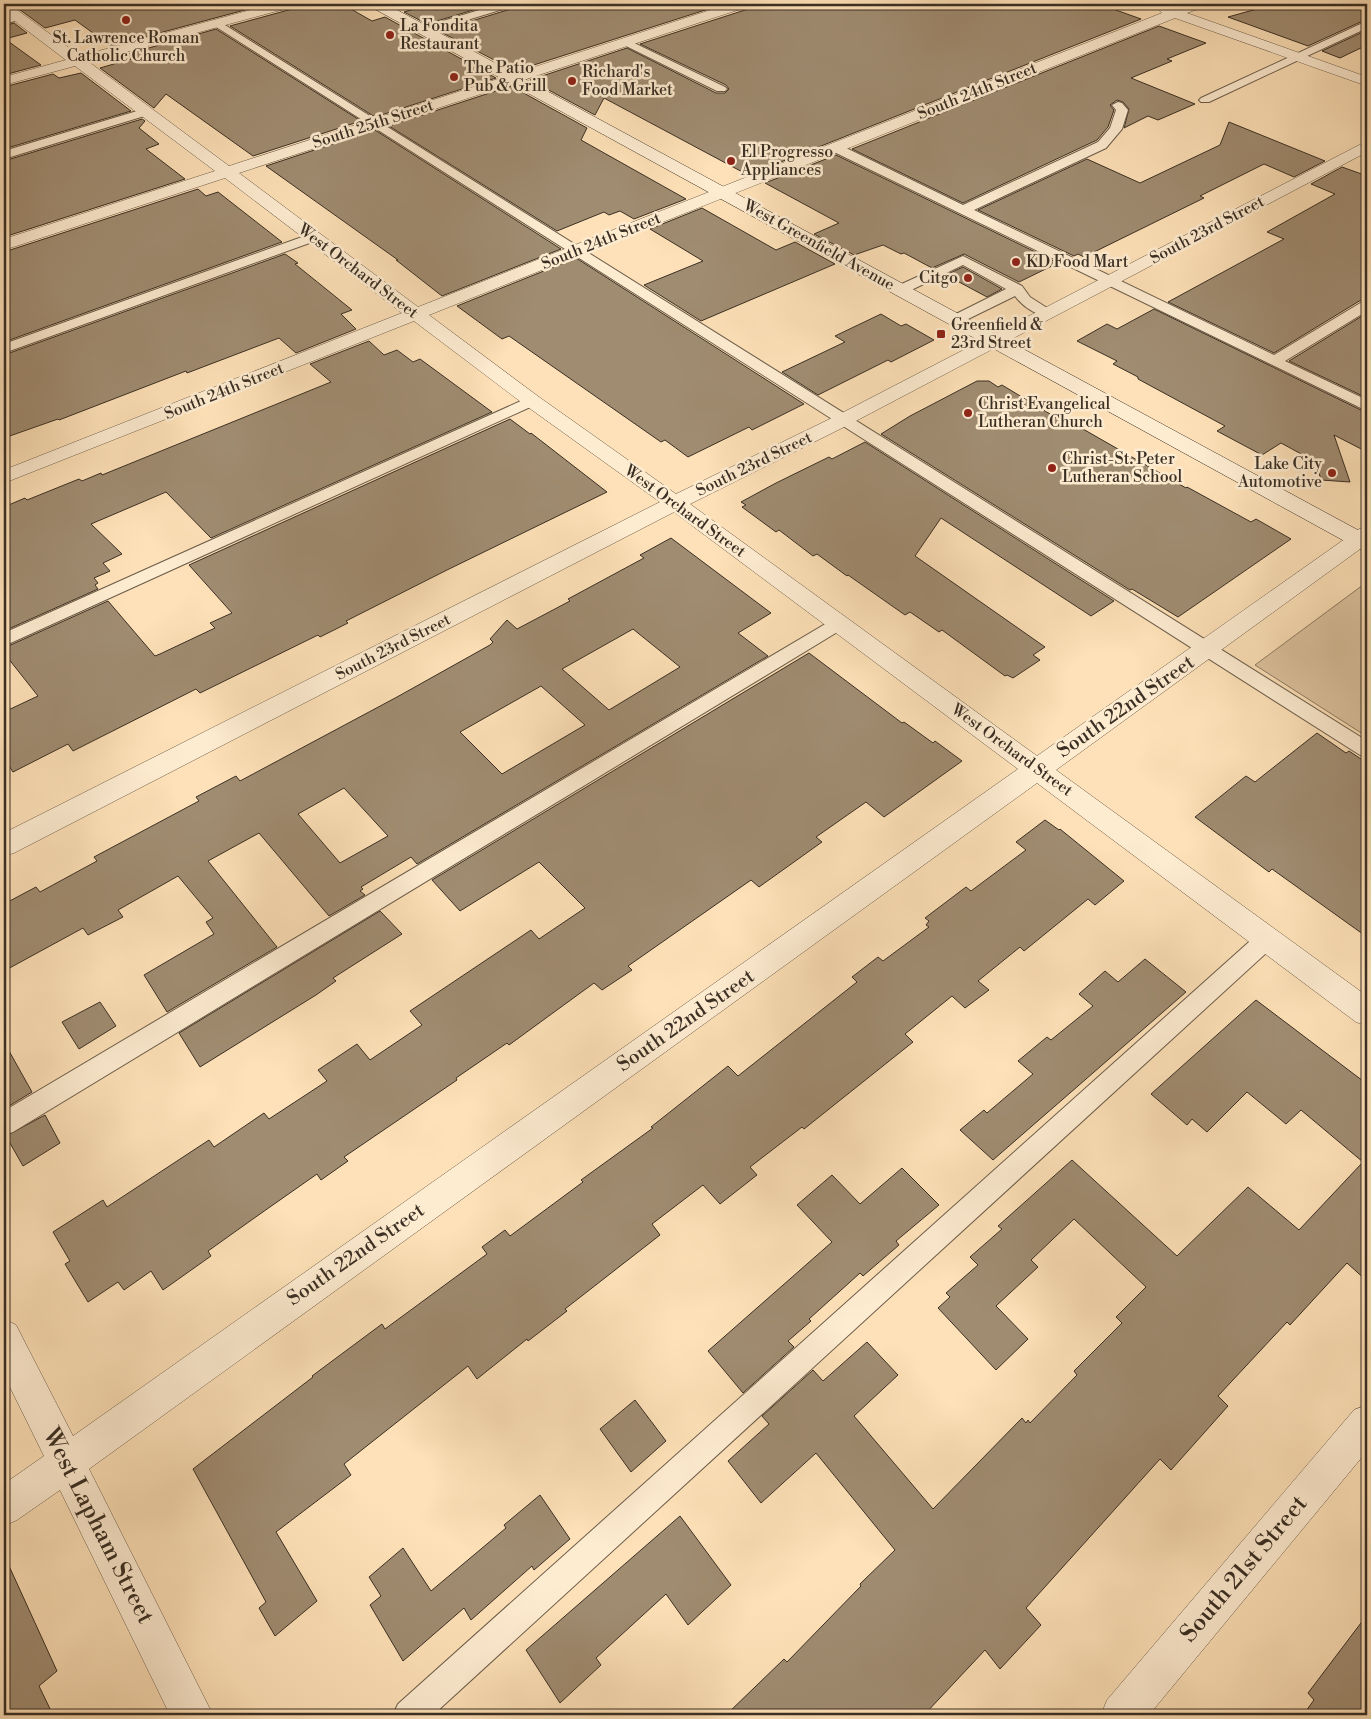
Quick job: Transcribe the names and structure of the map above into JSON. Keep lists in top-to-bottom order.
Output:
{
  "streets": {
    "street": [
      "South 24th Street",
      "South 25th Street",
      "South 23rd Street",
      "West Greenfield Avenue",
      "West Orchard Street",
      "South 22nd Street",
      "West Lapham Street",
      "South 21st Street"
    ]
  },
  "crossings": [
    ["South 24th Street", "West Greenfield Avenue"],
    ["South 24th Street", "West Orchard Street"],
    ["South 25th Street", "West Greenfield Avenue"],
    ["South 25th Street", "West Orchard Street"],
    ["South 23rd Street", "West Greenfield Avenue"],
    ["South 23rd Street", "West Orchard Street"],
    ["West Greenfield Avenue", "South 22nd Street"],
    ["West Orchard Street", "South 22nd Street"],
    ["South 22nd Street", "West Lapham Street"]
  ],
  "places": {
    "other": [
      "St. Lawrence Roman Catholic Church",
      "La Fondita Restaurant",
      "The Patio Pub & Grill",
      "Richard's Food Market",
      "El Progresso Appliances",
      "KD Food Mart",
      "Citgo",
      "Christ Evangelical Lutheran Church",
      "Christ-St. Peter Lutheran School",
      "Lake City Automotive"
    ],
    "transit": ["Greenfield & 23rd Street"]
  }
}
